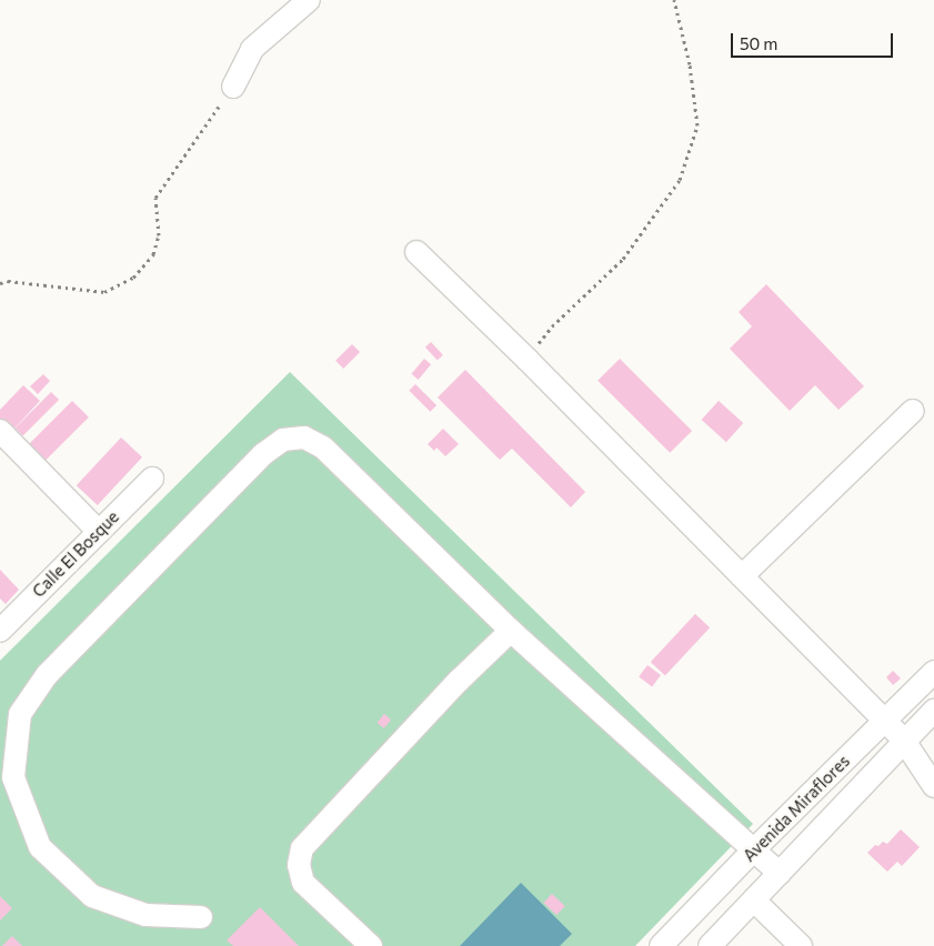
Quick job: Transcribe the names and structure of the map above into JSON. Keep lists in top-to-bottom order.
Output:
{
  "streets": {
    "street": ["Calle El Bosque", "Avenida Miraflores"]
  },
  "scale_bar": "50 m"
}
